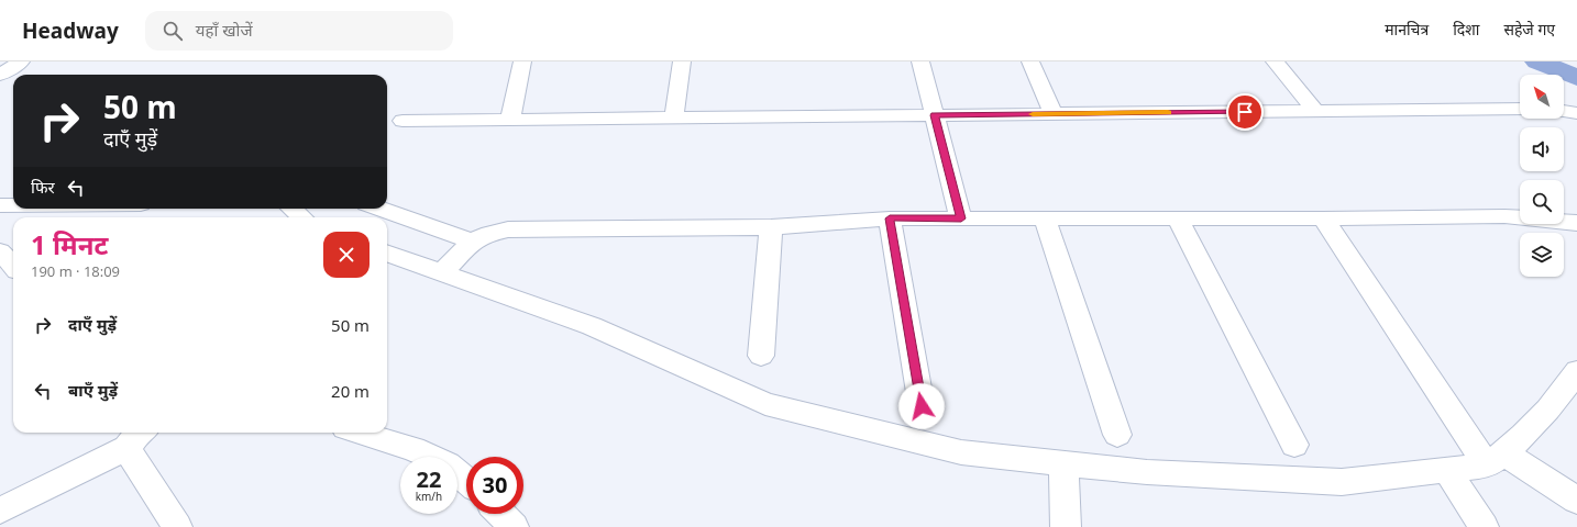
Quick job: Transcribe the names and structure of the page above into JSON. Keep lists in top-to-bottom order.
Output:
{
  "north": "top left",
  "page": {
    "header": "Headway",
    "search": "यहाँ खोजें",
    "nav": ["मानचित्र", "दिशा", "सहेजे गए"],
    "turn": ["50 m", "दाएँ मुड़ें"],
    "then": "फिर",
    "heading": ["1 मिनट", "190 m · 18:09"],
    "list": [
      {
        "name": "दाएँ मुड़ें",
        "value": "50 m"
      },
      {
        "name": "बाएँ मुड़ें",
        "value": "20 m"
      }
    ],
    "speed": "22 km/h",
    "limit": "30"
  }
}
